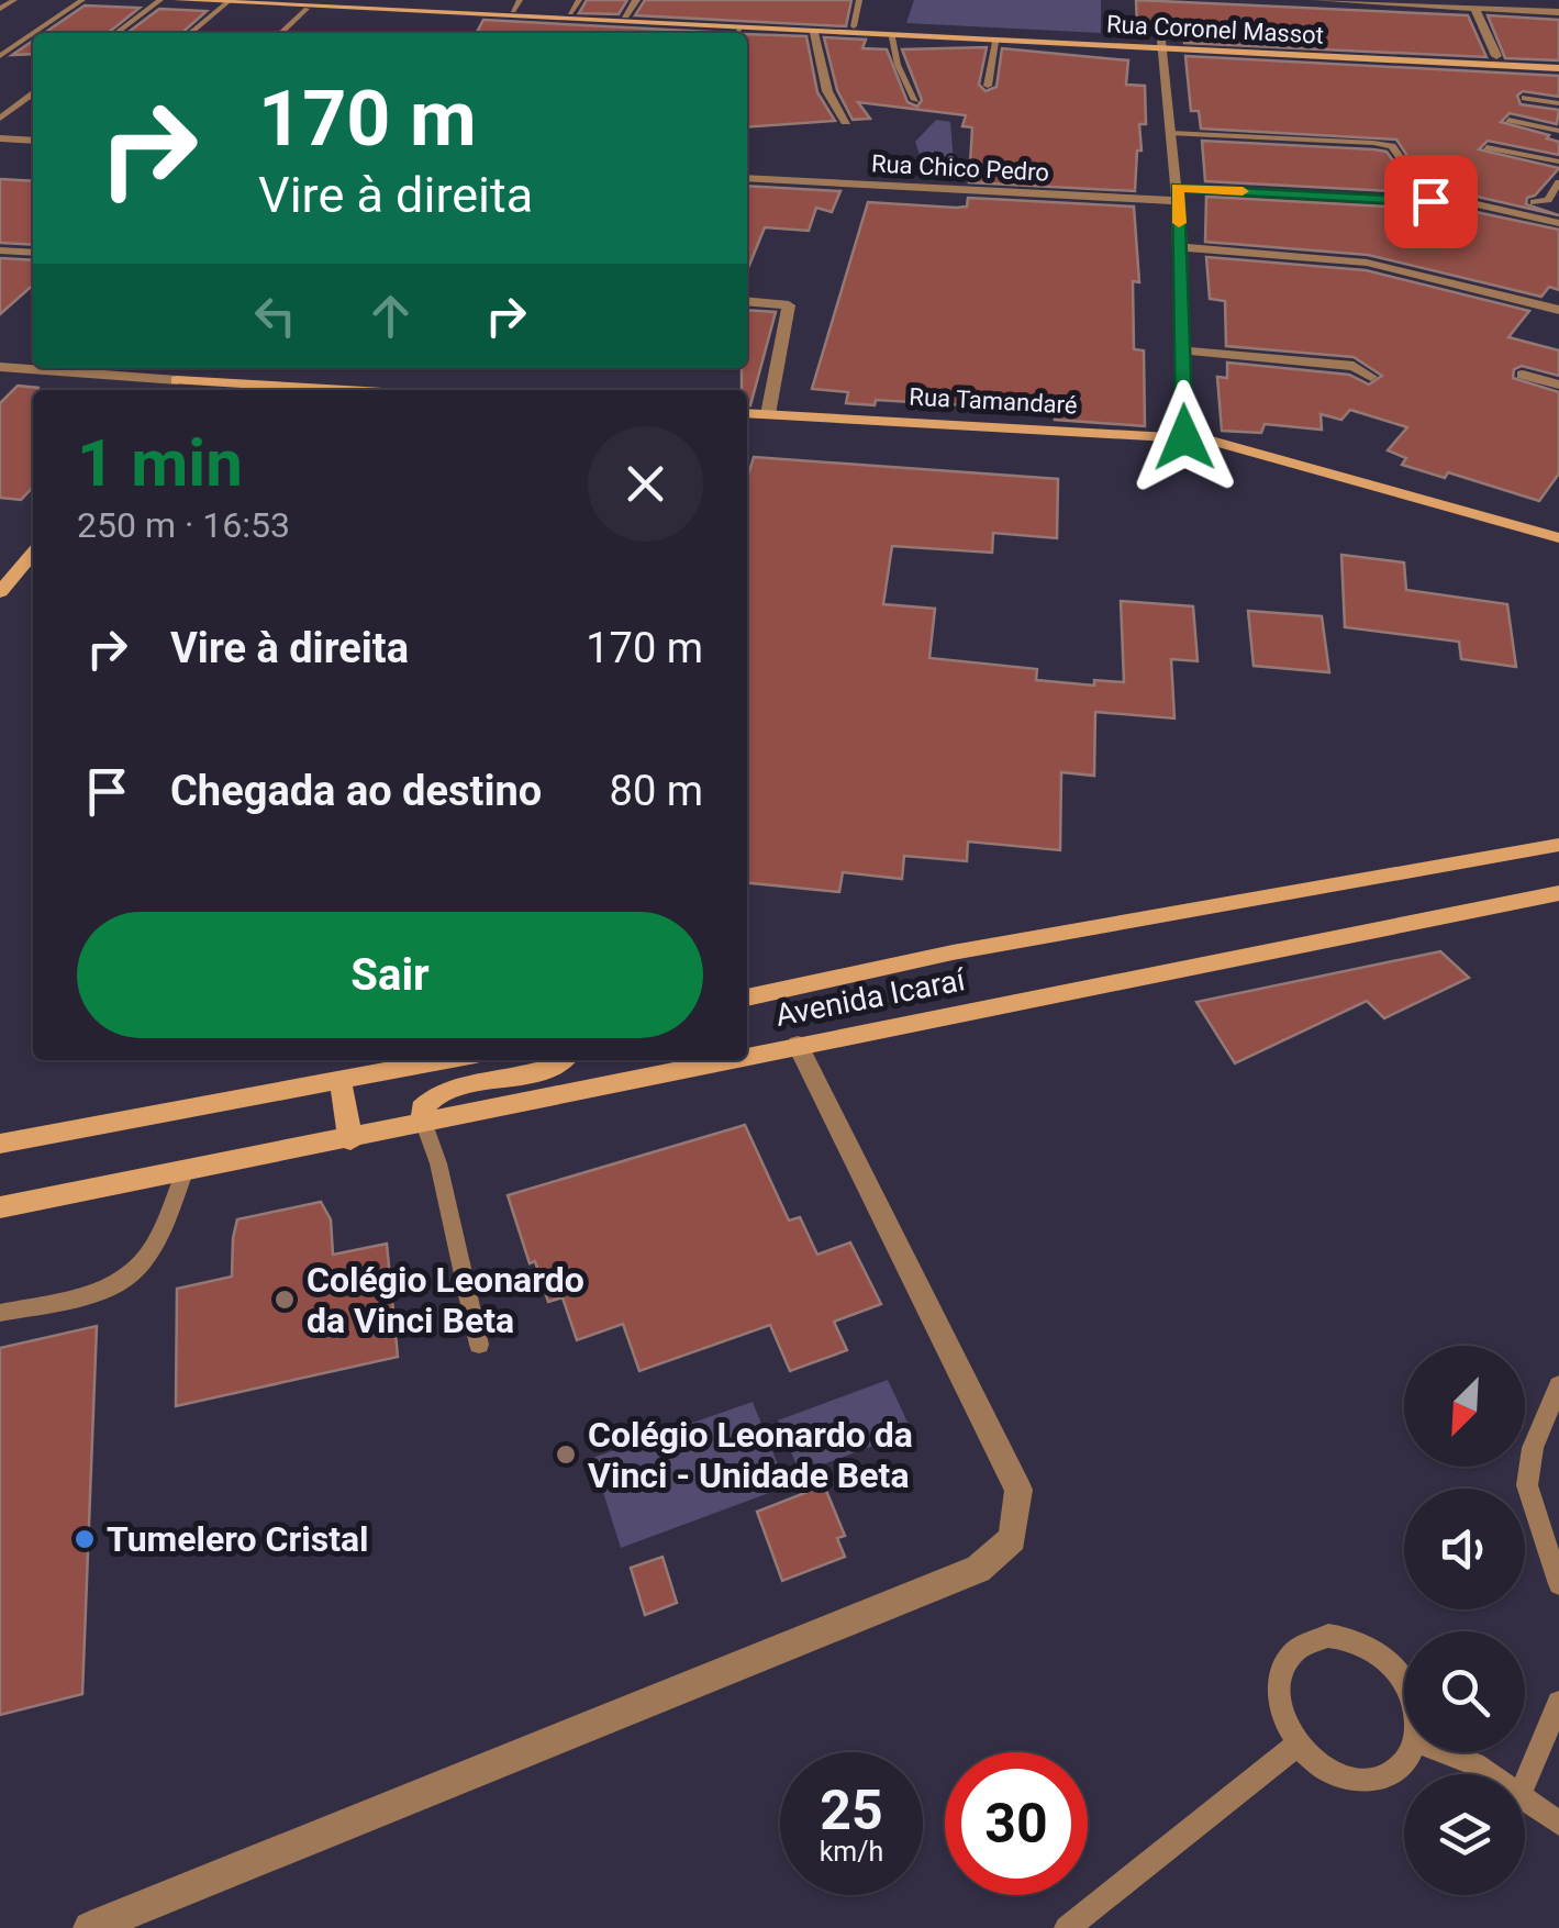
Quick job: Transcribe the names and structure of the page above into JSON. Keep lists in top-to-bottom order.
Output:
{
  "streets": {
    "street": [
      "Rua Coronel Massot",
      "Rua Chico Pedro",
      "Rua Tamandaré",
      "Avenida Icaraí"
    ]
  },
  "places": ["Colégio Leonardo da Vinci Beta", "Colégio Leonardo da Vinci - Unidade Beta", "Tumelero Cristal"],
  "north": "bottom left",
  "page": {
    "turn": ["170 m", "Vire à direita"],
    "heading": ["1 min", "250 m · 16:53"],
    "list": [
      {
        "name": "Vire à direita",
        "value": "170 m"
      },
      {
        "name": "Chegada ao destino",
        "value": "80 m"
      }
    ],
    "buttons": "Sair",
    "speed": "25 km/h",
    "limit": "30"
  }
}
